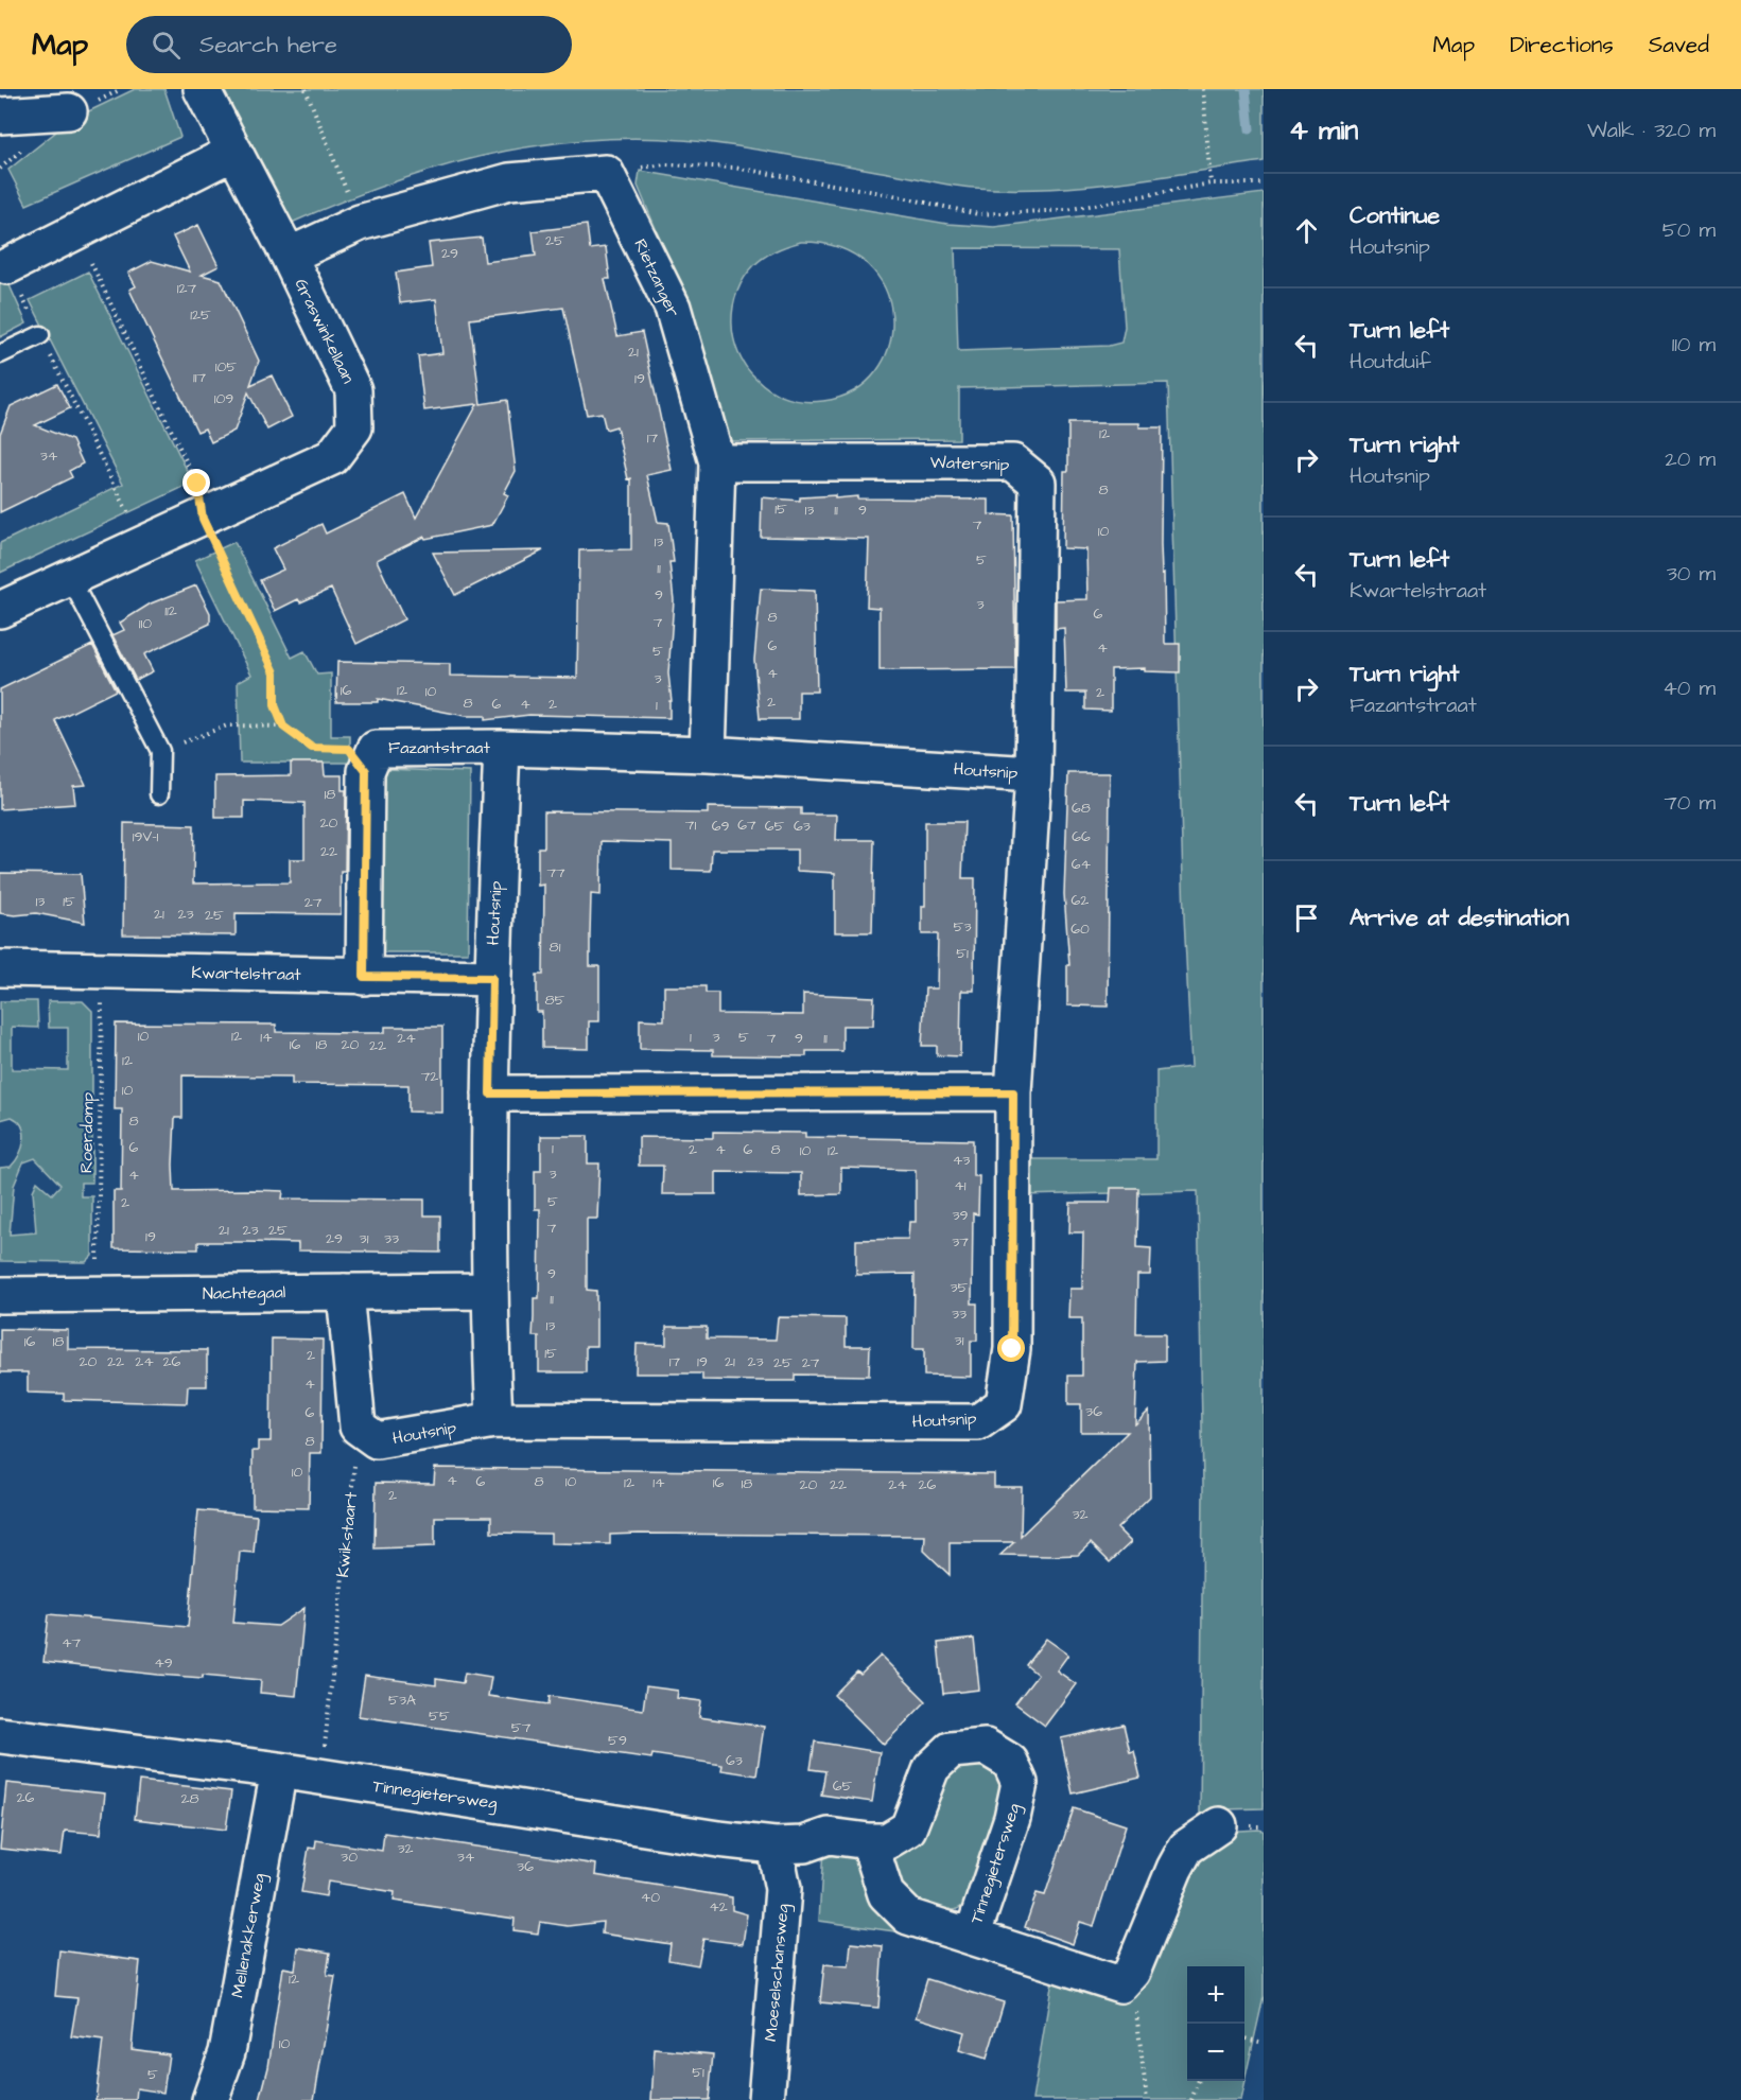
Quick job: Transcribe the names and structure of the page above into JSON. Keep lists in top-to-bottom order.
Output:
{
  "streets": {
    "street": [
      "Rietzanger",
      "Graswinkellaan",
      "Watersnip",
      "Fazantstraat",
      "Houtsnip",
      "Kwartelstraat",
      "Nachtegaal",
      "Tinnegietersweg",
      "Mellenakkerweg",
      "Moeselschansweg"
    ],
    "path": ["Roerdomp", "Kwikstaart"]
  },
  "crossings": [
    ["Rietzanger", "Watersnip"],
    ["Rietzanger", "Houtsnip"],
    ["Watersnip", "Houtsnip"],
    ["Fazantstraat", "Houtsnip"],
    ["Fazantstraat", "Kwartelstraat"],
    ["Houtsnip", "Kwartelstraat"],
    ["Houtsnip", "Nachtegaal"],
    ["Houtsnip", "Kwikstaart"],
    ["Kwartelstraat", "Roerdomp"],
    ["Roerdomp", "Nachtegaal"],
    ["Kwikstaart", "Tinnegietersweg"],
    ["Tinnegietersweg", "Mellenakkerweg"],
    ["Tinnegietersweg", "Moeselschansweg"]
  ],
  "house_numbers": [
    "25",
    "29",
    "127",
    "125",
    "21",
    "105",
    "117",
    "19",
    "109",
    "12",
    "17",
    "34",
    "8",
    "15",
    "13",
    "11",
    "9",
    "7",
    "10",
    "13",
    "5",
    "11",
    "9",
    "3",
    "112",
    "6",
    "8",
    "7",
    "110",
    "6",
    "4",
    "5",
    "4",
    "3",
    "16",
    "12",
    "10",
    "2",
    "2",
    "8",
    "6",
    "4",
    "2",
    "1",
    "18",
    "68",
    "20",
    "71",
    "67",
    "69",
    "65",
    "63",
    "19V-1",
    "66",
    "22",
    "64",
    "77",
    "62",
    "13",
    "15",
    "27",
    "21",
    "23",
    "25",
    "53",
    "60",
    "81",
    "51",
    "85",
    "10",
    "12",
    "14",
    "1",
    "3",
    "5",
    "24",
    "7",
    "9",
    "11",
    "16",
    "18",
    "20",
    "22",
    "12",
    "72",
    "10",
    "8",
    "6",
    "1",
    "2",
    "4",
    "6",
    "8",
    "10",
    "12",
    "43",
    "3",
    "4",
    "41",
    "5",
    "2",
    "39",
    "7",
    "21",
    "23",
    "25",
    "19",
    "29",
    "31",
    "33",
    "37",
    "9",
    "35",
    "11",
    "33",
    "13",
    "31",
    "16",
    "18",
    "15",
    "2",
    "20",
    "22",
    "24",
    "26",
    "17",
    "19",
    "21",
    "23",
    "25",
    "27",
    "4",
    "36",
    "6",
    "8",
    "10",
    "4",
    "6",
    "8",
    "10",
    "12",
    "14",
    "16",
    "18",
    "20",
    "22",
    "24",
    "26",
    "2",
    "32",
    "47",
    "49",
    "53A",
    "55",
    "57",
    "59",
    "63",
    "65",
    "26",
    "28",
    "32",
    "30",
    "34",
    "36",
    "40",
    "42",
    "12",
    "10",
    "51",
    "5"
  ],
  "page": {
    "header": "Map",
    "search": "Search here",
    "nav": ["Map", "Directions", "Saved"],
    "heading": ["4 min", "Walk · 320 m"],
    "list": [
      ["Continue", "Houtsnip", "50 m"],
      ["Turn left", "Houtduif", "110 m"],
      ["Turn right", "Houtsnip", "20 m"],
      ["Turn left", "Kwartelstraat", "30 m"],
      ["Turn right", "Fazantstraat", "40 m"],
      ["Turn left", "70 m"],
      "Arrive at destination"
    ],
    "map_buttons": ["+", "−"]
  }
}
